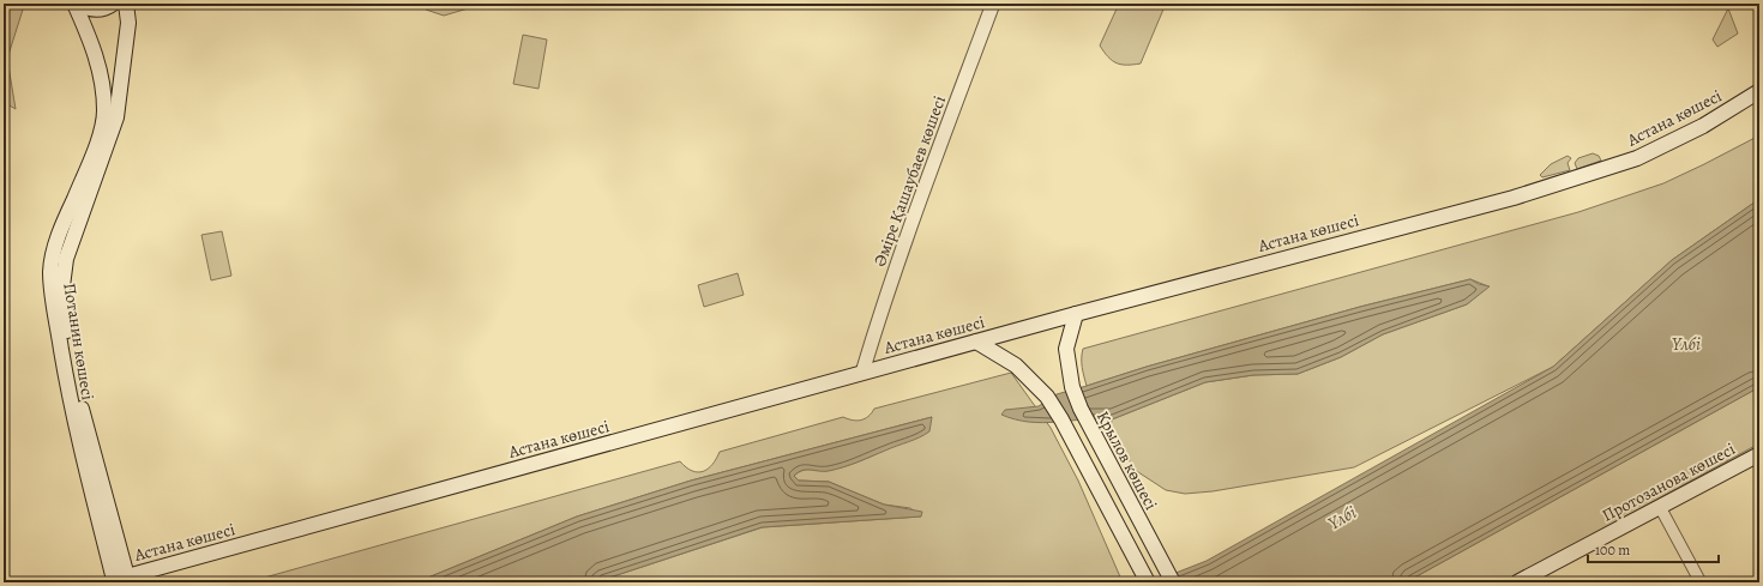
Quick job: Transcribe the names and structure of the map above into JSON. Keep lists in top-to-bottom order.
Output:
{
  "streets": {
    "main road": [
      "Астана көшесі",
      "Потанин көшесі",
      "Крылов көшесі",
      "Протозанова көшесі"
    ],
    "street": ["Әміре Қашаубаев көшесі"]
  },
  "crossings": [
    ["Астана көшесі", "Әміре Қашаубаев көшесі"],
    ["Астана көшесі", "Потанин көшесі"],
    ["Астана көшесі", "Крылов көшесі"]
  ],
  "water": ["Үлбі"],
  "scale_bar": "100 m"
}
